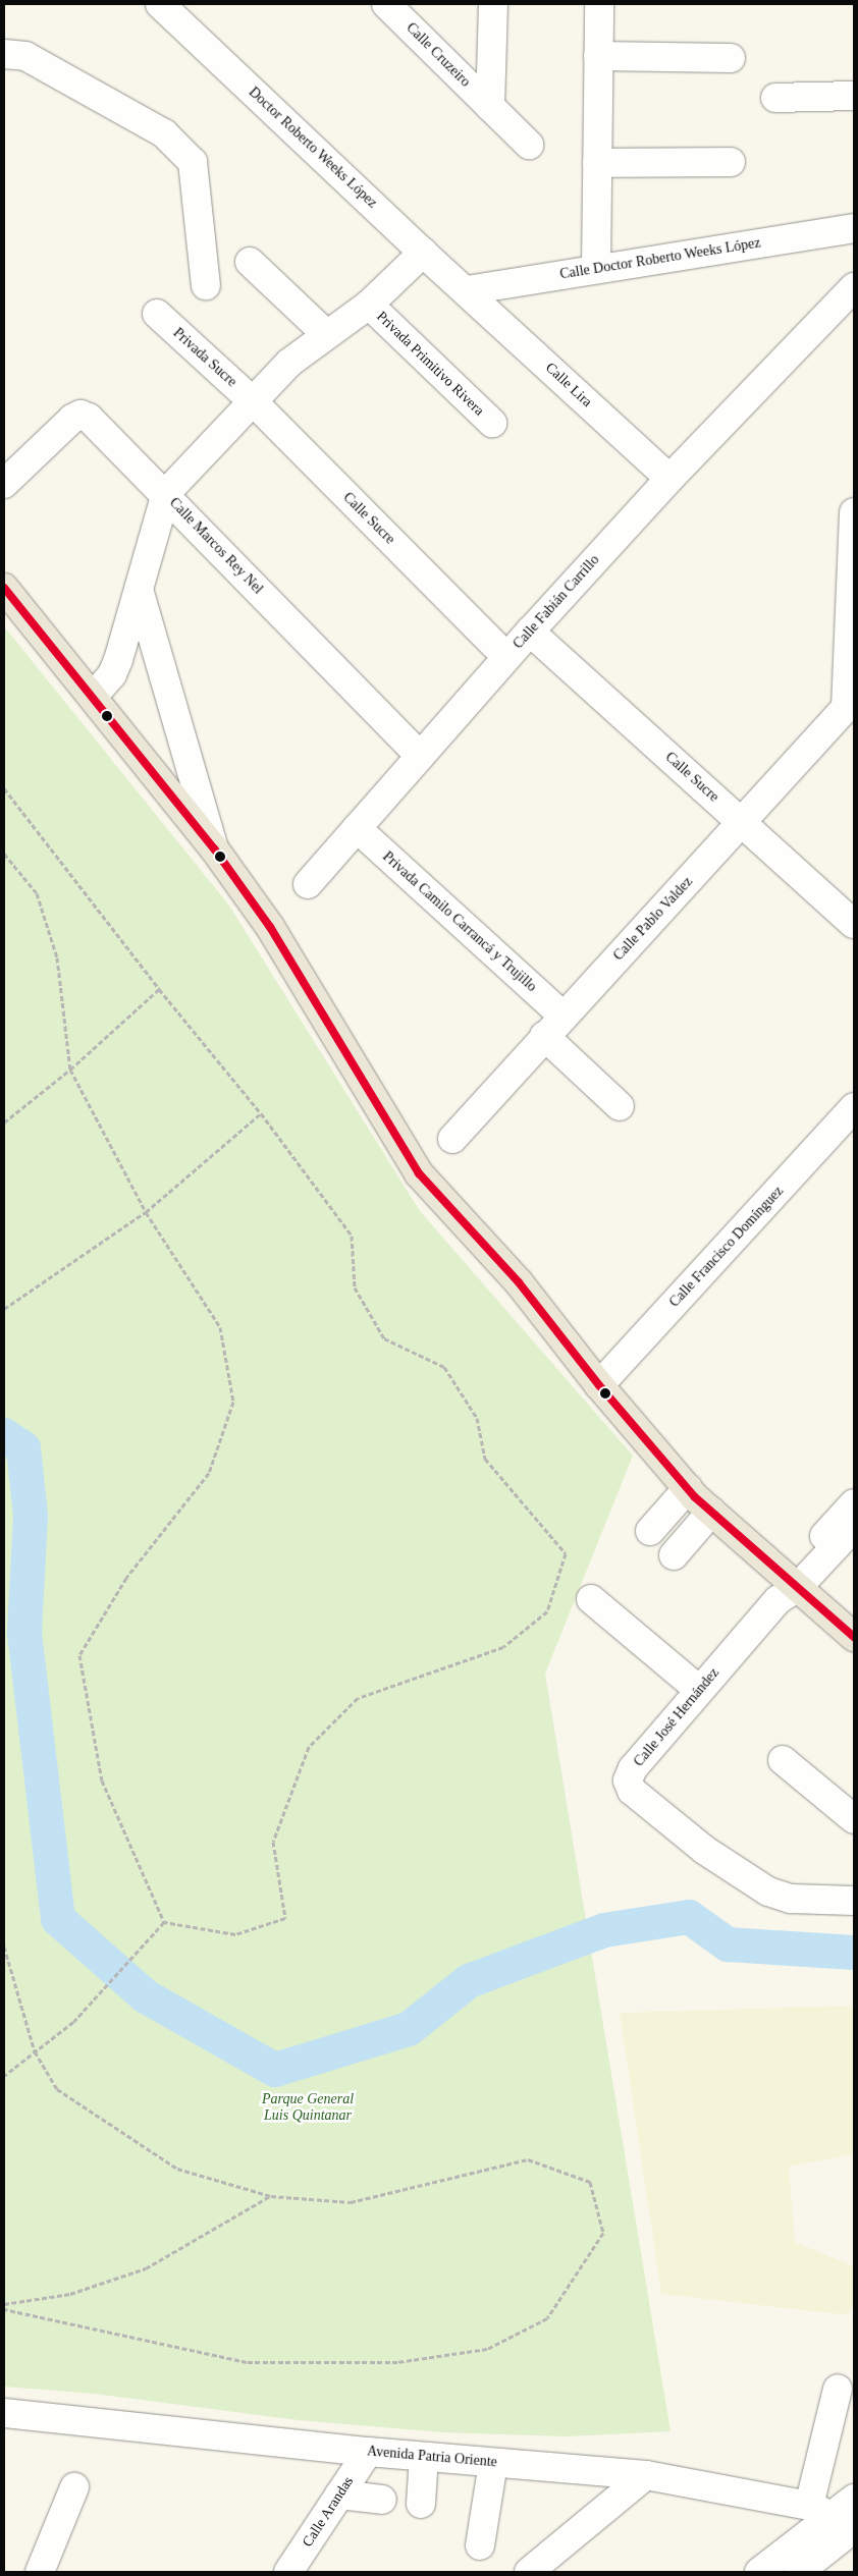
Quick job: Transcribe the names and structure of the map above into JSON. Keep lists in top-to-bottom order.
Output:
{
  "streets": {
    "street": [
      "Calle Cruzeiro",
      "Doctor Roberto Weeks López",
      "Calle Doctor Roberto Weeks López",
      "Privada Sucre",
      "Privada Primitivo Rivera",
      "Calle Lira",
      "Calle Sucre",
      "Calle Marcos Rey Nel",
      "Calle Fabián Carrillo",
      "Calle Pablo Valdez",
      "Privada Camilo Carrancá y Trujillo",
      "Calle Francisco Domínguez",
      "Calle José Hernández",
      "Avenida Patria Oriente",
      "Calle Arandas"
    ]
  },
  "crossings": [
    ["Doctor Roberto Weeks López", "Calle Doctor Roberto Weeks López"],
    ["Doctor Roberto Weeks López", "Calle Lira"],
    ["Calle Doctor Roberto Weeks López", "Calle Lira"],
    ["Privada Sucre", "Calle Sucre"],
    ["Calle Lira", "Calle Fabián Carrillo"],
    ["Calle Sucre", "Calle Fabián Carrillo"],
    ["Calle Sucre", "Calle Pablo Valdez"],
    ["Calle Marcos Rey Nel", "Calle Fabián Carrillo"],
    ["Calle Fabián Carrillo", "Privada Camilo Carrancá y Trujillo"],
    ["Calle Pablo Valdez", "Privada Camilo Carrancá y Trujillo"],
    ["Avenida Patria Oriente", "Calle Arandas"]
  ],
  "parks": ["Parque General Luis Quintanar"]
}
